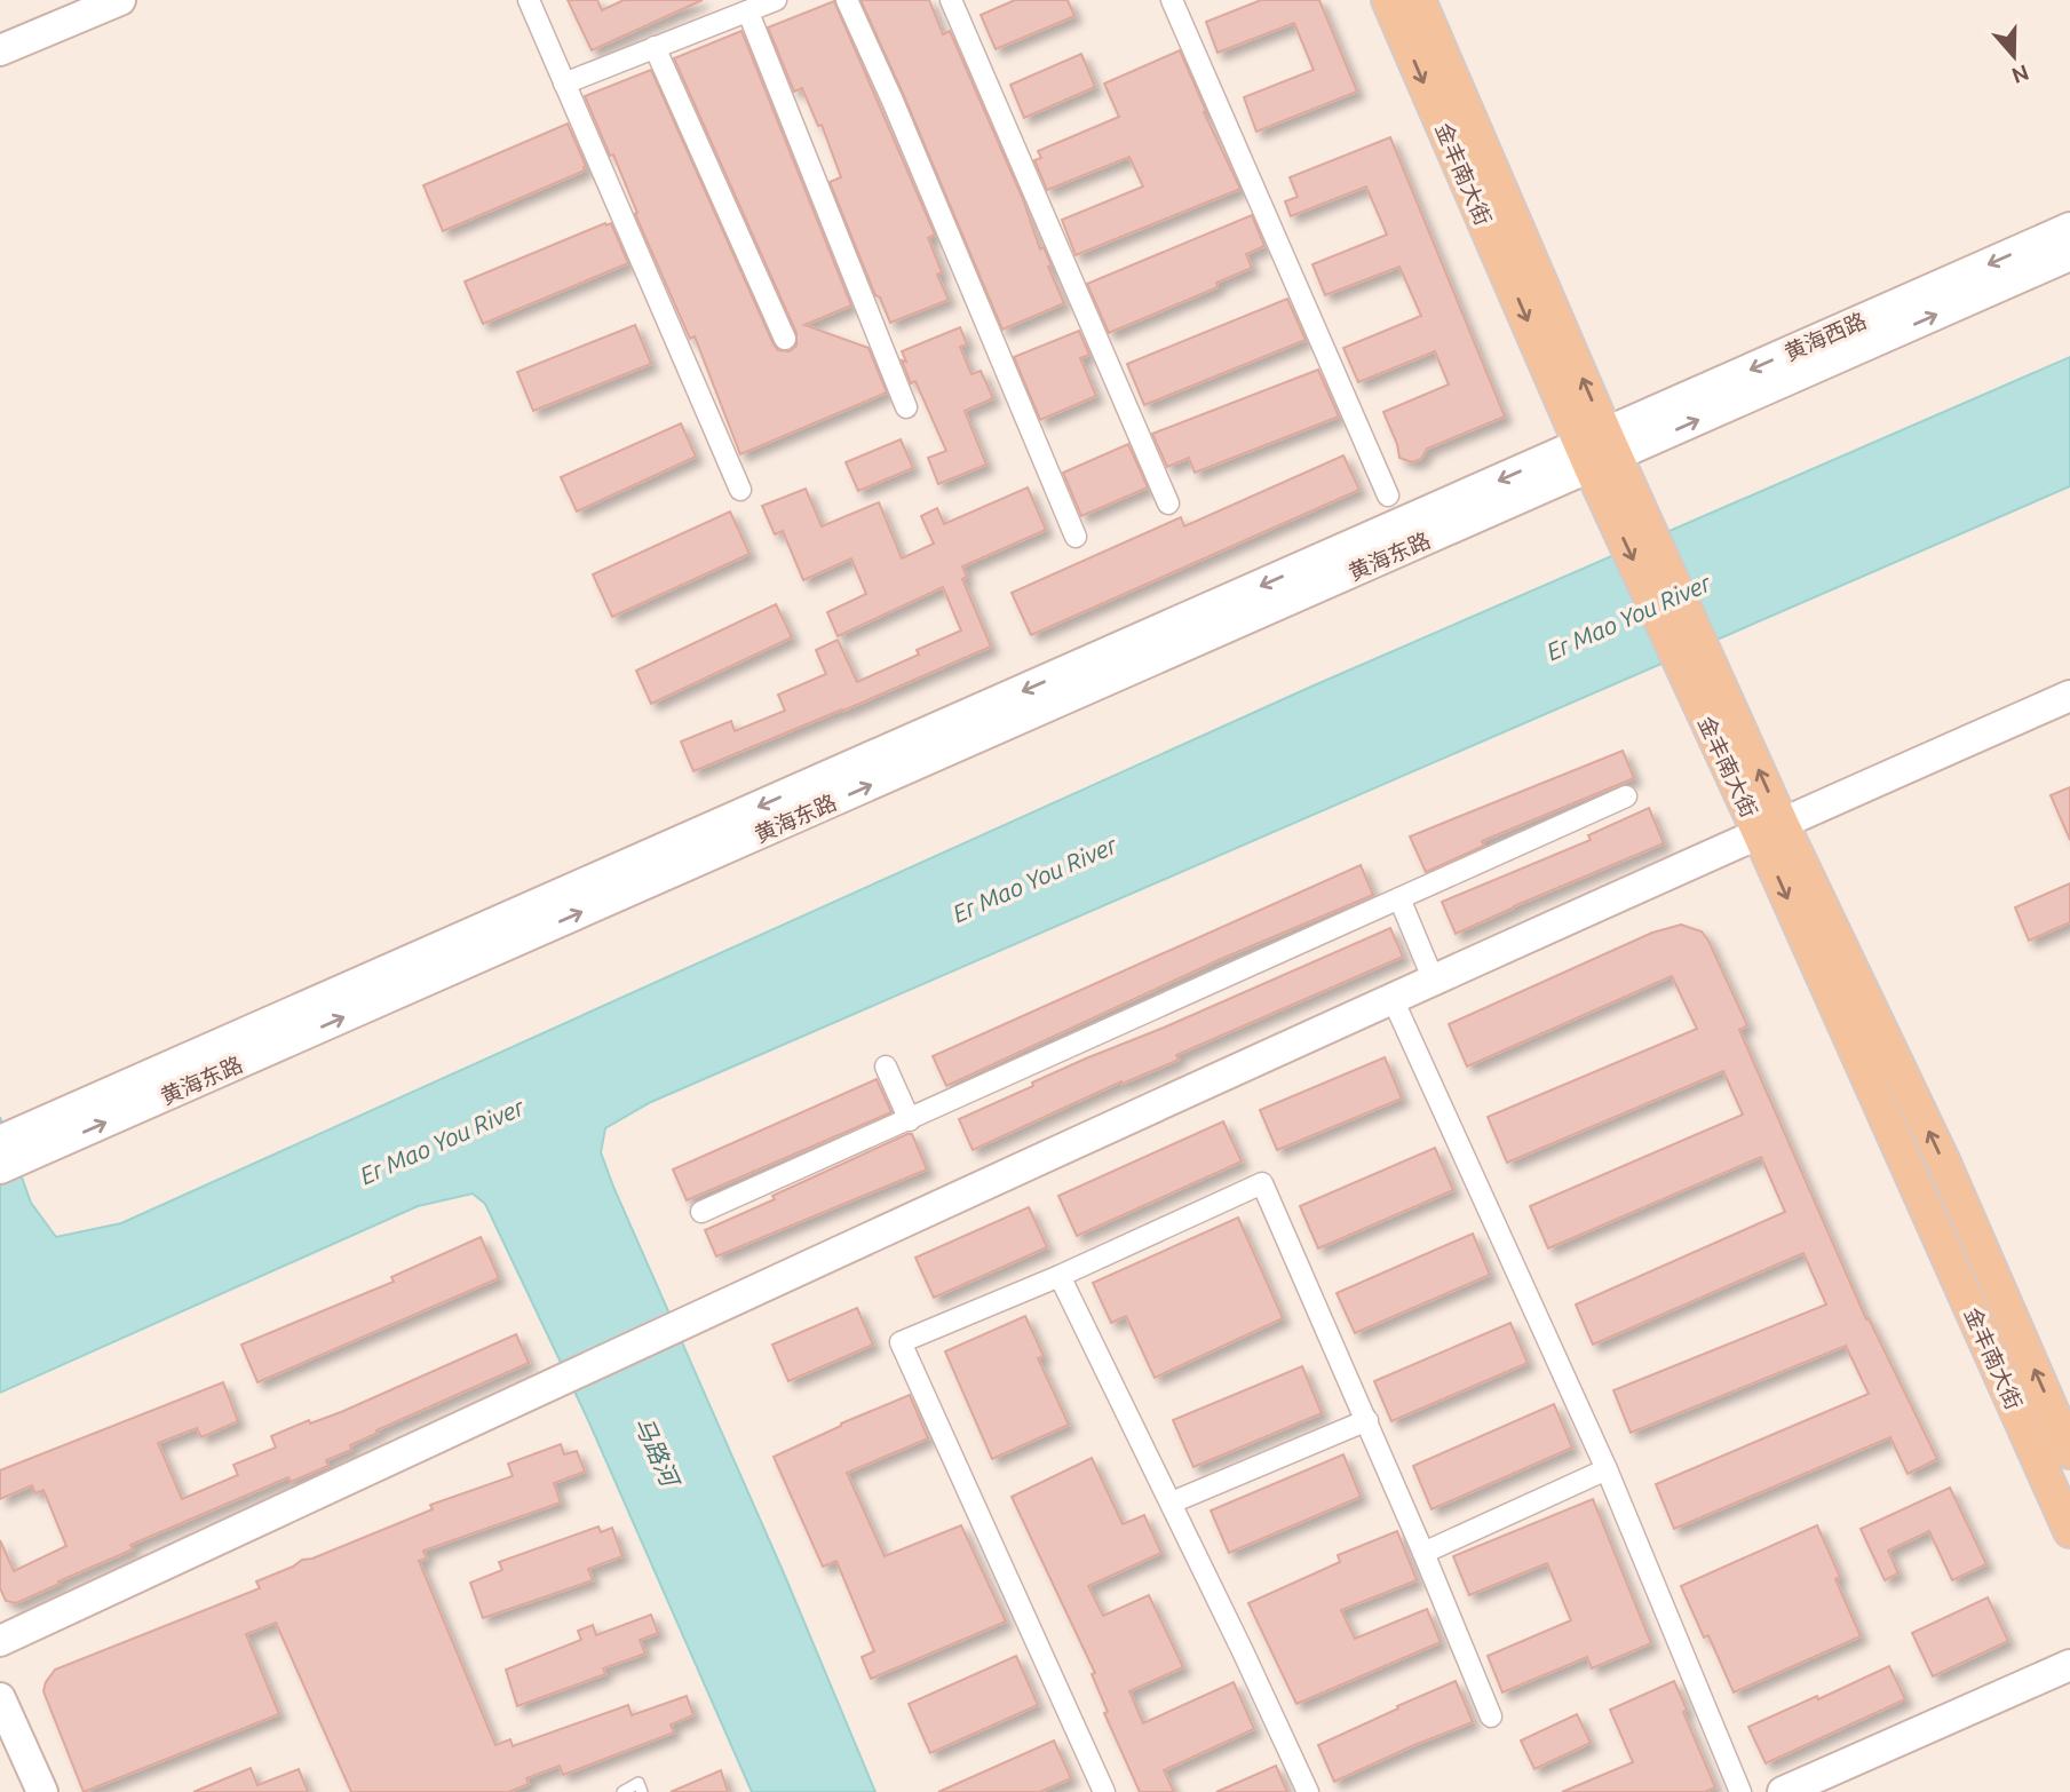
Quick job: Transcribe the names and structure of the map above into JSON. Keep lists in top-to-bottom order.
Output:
{
  "streets": {
    "main road": ["金丰南大街", "黄海西路", "黄海东路"]
  },
  "crossings": [
    ["金丰南大街", "黄海西路"],
    ["金丰南大街", "黄海东路"],
    ["黄海西路", "黄海东路"]
  ],
  "water": ["Er Mao You River", "马路河"],
  "north": "bottom"
}
